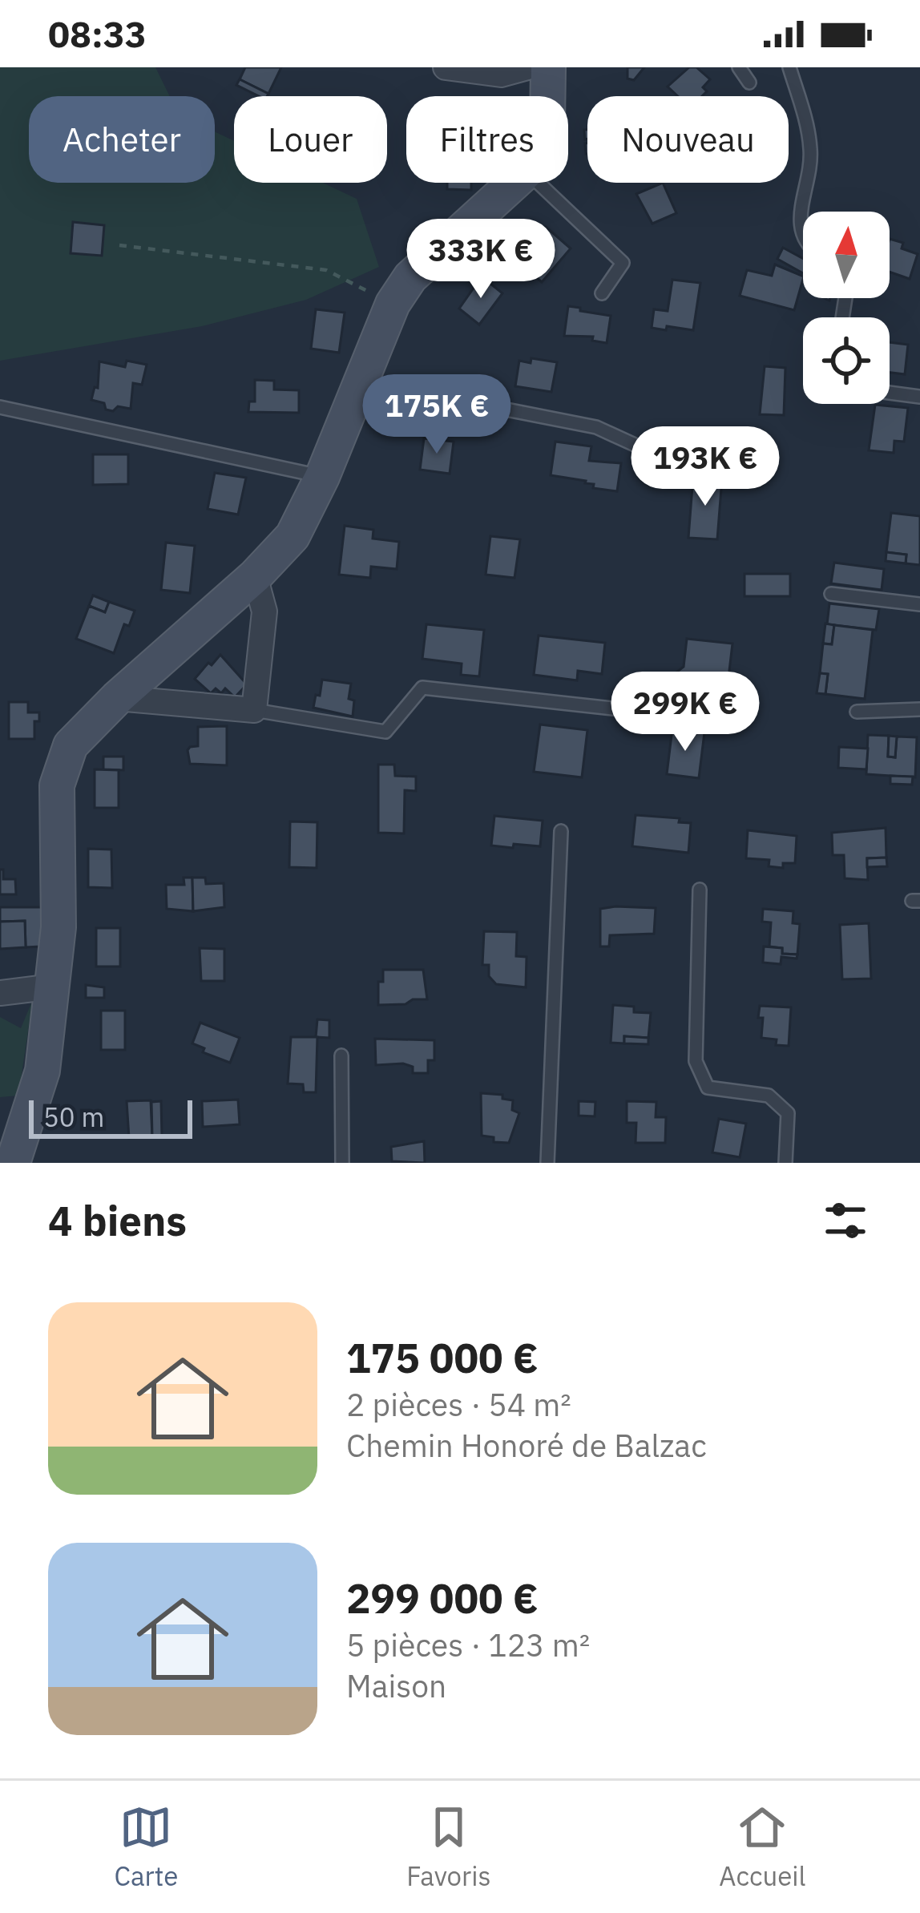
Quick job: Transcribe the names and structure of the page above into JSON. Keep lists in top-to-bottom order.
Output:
{
  "scale_bar": "50 m",
  "north": "top",
  "page": {
    "status": "08:33",
    "chip": [
      "Acheter",
      "Louer",
      "Filtres",
      "Nouveau"
    ],
    "price": [
      "333K €",
      "175K €",
      "193K €",
      "299K €"
    ],
    "scale": "50 m",
    "heading": "4 biens",
    "list": [
      {
        "name": "175 000 €",
        "note": "2 pièces · 54 m² · Chemin Honoré de Balzac"
      },
      {
        "name": "299 000 €",
        "note": "5 pièces · 123 m² · Maison"
      }
    ],
    "tabs": ["Carte", "Favoris", "Accueil"]
  }
}
